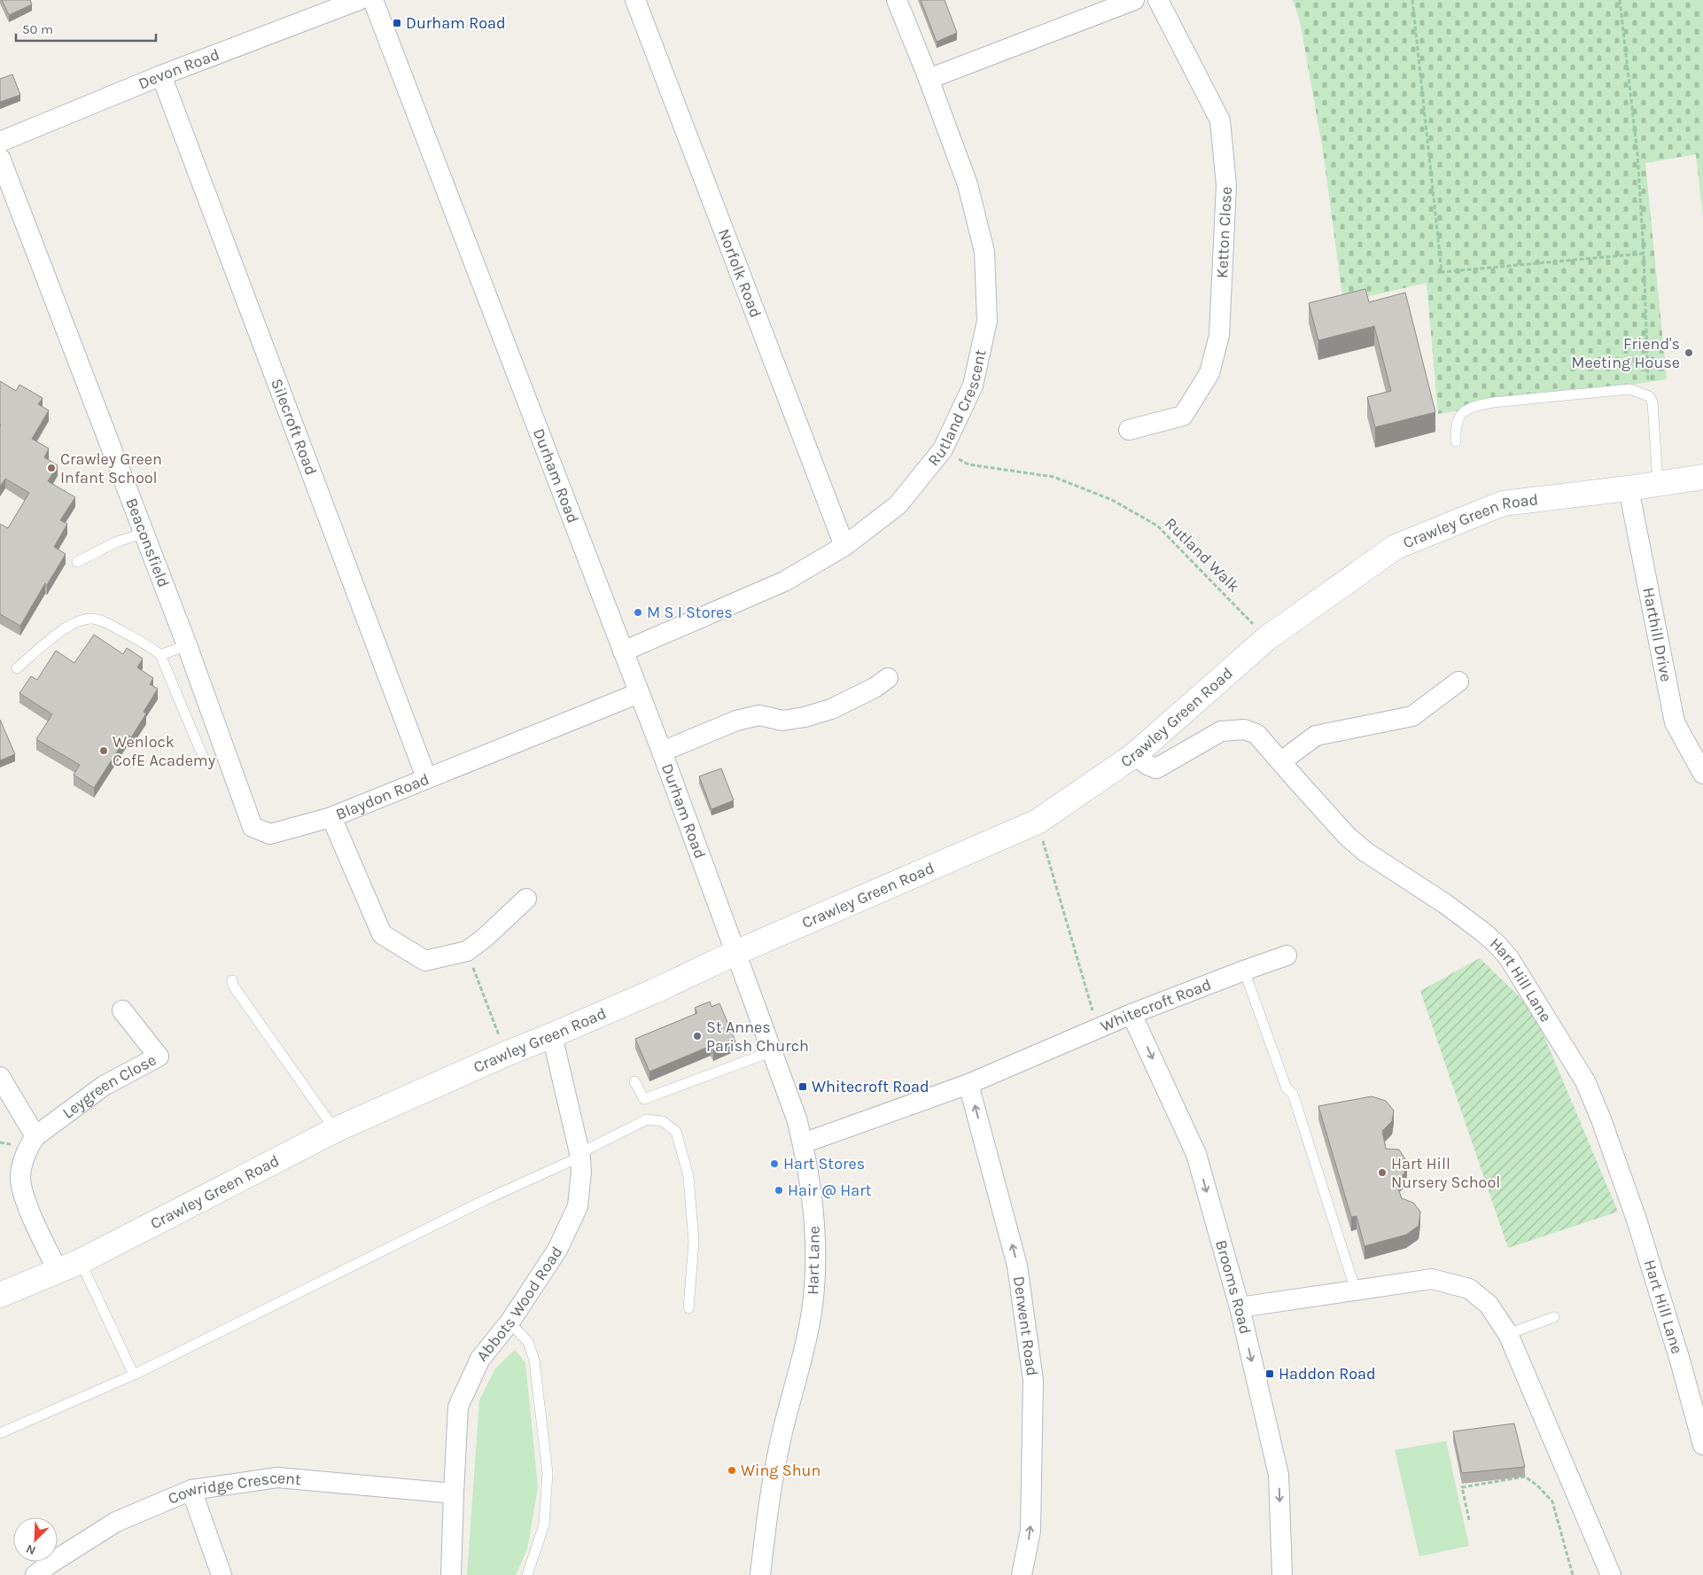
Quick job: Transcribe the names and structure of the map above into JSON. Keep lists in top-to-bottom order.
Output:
{
  "streets": {
    "street": [
      "Devon Road",
      "Ketton Close",
      "Norfolk Road",
      "Rutland Crescent",
      "Silecroft Road",
      "Durham Road",
      "Crawley Green Road",
      "Beaconsfield",
      "Harthill Drive",
      "Blaydon Road",
      "Hart Hill Lane",
      "Whitecroft Road",
      "Leygreen Close",
      "Hart Lane",
      "Brooms Road",
      "Abbots Wood Road",
      "Derwent Road",
      "Cowridge Crescent"
    ],
    "path": ["Rutland Walk"]
  },
  "crossings": [
    ["Devon Road", "Silecroft Road"],
    ["Norfolk Road", "Rutland Crescent"],
    ["Rutland Crescent", "Durham Road"],
    ["Rutland Crescent", "Rutland Walk"],
    ["Silecroft Road", "Blaydon Road"],
    ["Durham Road", "Crawley Green Road"],
    ["Durham Road", "Blaydon Road"],
    ["Durham Road", "Hart Lane"],
    ["Crawley Green Road", "Rutland Walk"],
    ["Crawley Green Road", "Harthill Drive"],
    ["Crawley Green Road", "Hart Hill Lane"],
    ["Crawley Green Road", "Leygreen Close"],
    ["Crawley Green Road", "Hart Lane"],
    ["Crawley Green Road", "Abbots Wood Road"],
    ["Beaconsfield", "Blaydon Road"],
    ["Whitecroft Road", "Hart Lane"],
    ["Whitecroft Road", "Brooms Road"],
    ["Whitecroft Road", "Derwent Road"],
    ["Abbots Wood Road", "Cowridge Crescent"]
  ],
  "one_way": ["Brooms Road", "Derwent Road"],
  "places": {
    "transit": ["Durham Road", "Whitecroft Road", "Haddon Road"],
    "other": [
      "Friend's Meeting House",
      "Crawley Green Infant School",
      "M S I Stores",
      "Wenlock CofE Academy",
      "St Annes Parish Church",
      "Hart Stores",
      "Hart Hill Nursery School",
      "Hair @ Hart",
      "Wing Shun"
    ]
  },
  "scale_bar": "50 m",
  "north": "bottom left"
}
